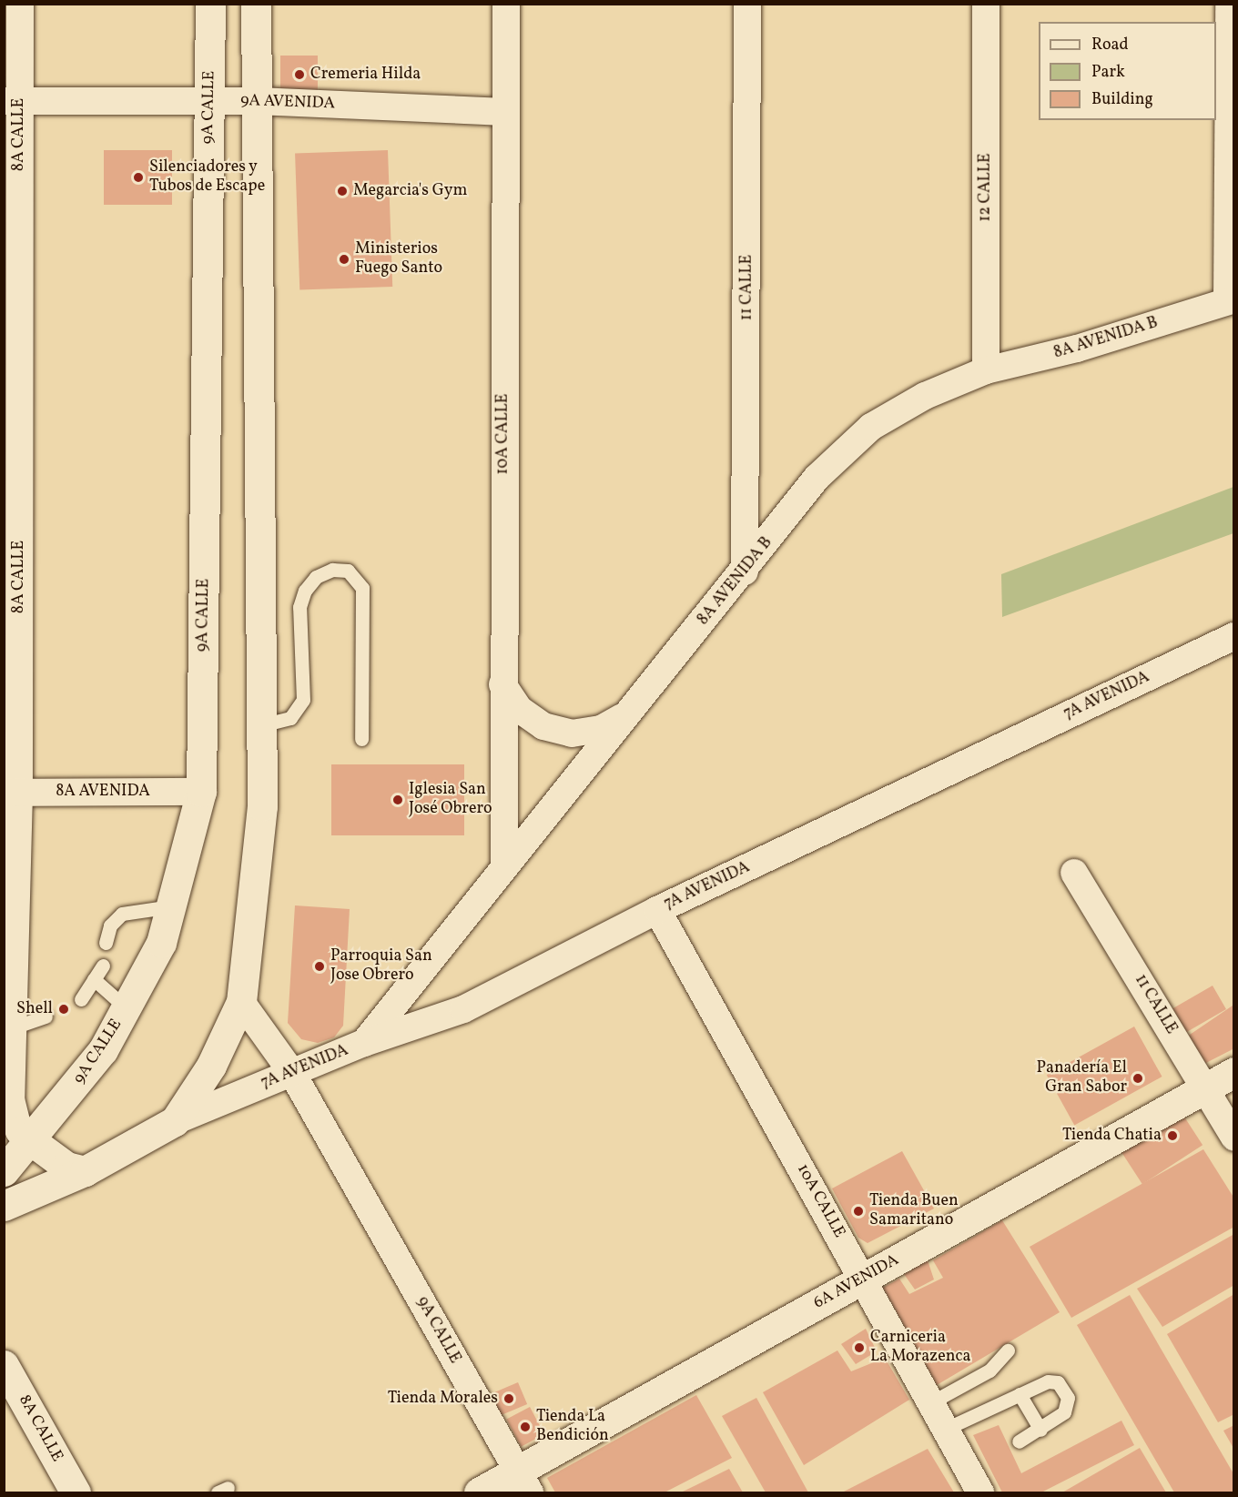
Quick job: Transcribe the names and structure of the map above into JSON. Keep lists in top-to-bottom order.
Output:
{
  "streets": {
    "main road": ["9A CALLE", "8A CALLE", "6A AVENIDA"],
    "street": [
      "9A AVENIDA",
      "12 CALLE",
      "11 CALLE",
      "8A AVENIDA B",
      "10A CALLE",
      "7A AVENIDA",
      "8A AVENIDA"
    ]
  },
  "crossings": [
    ["9A AVENIDA", "9A CALLE"],
    ["9A AVENIDA", "8A CALLE"],
    ["9A AVENIDA", "10A CALLE"],
    ["9A CALLE", "8A CALLE"],
    ["9A CALLE", "7A AVENIDA"],
    ["9A CALLE", "8A AVENIDA"],
    ["9A CALLE", "6A AVENIDA"],
    ["8A CALLE", "8A AVENIDA"],
    ["12 CALLE", "8A AVENIDA B"],
    ["11 CALLE", "8A AVENIDA B"],
    ["11 CALLE", "6A AVENIDA"],
    ["8A AVENIDA B", "10A CALLE"],
    ["8A AVENIDA B", "7A AVENIDA"],
    ["10A CALLE", "7A AVENIDA"],
    ["10A CALLE", "6A AVENIDA"]
  ],
  "places": [
    "Cremeria Hilda",
    "Silenciadores y Tubos de Escape",
    "Megarcia's Gym",
    "Ministerios Fuego Santo",
    "Iglesia San José Obrero",
    "Parroquia San Jose Obrero",
    "Shell",
    "Panadería El Gran Sabor",
    "Tienda Chatia",
    "Tienda Buen Samaritano",
    "Carniceria La Morazenca",
    "Tienda Morales",
    "Tienda La Bendición"
  ],
  "legend": ["Road", "Park", "Building"]
}
